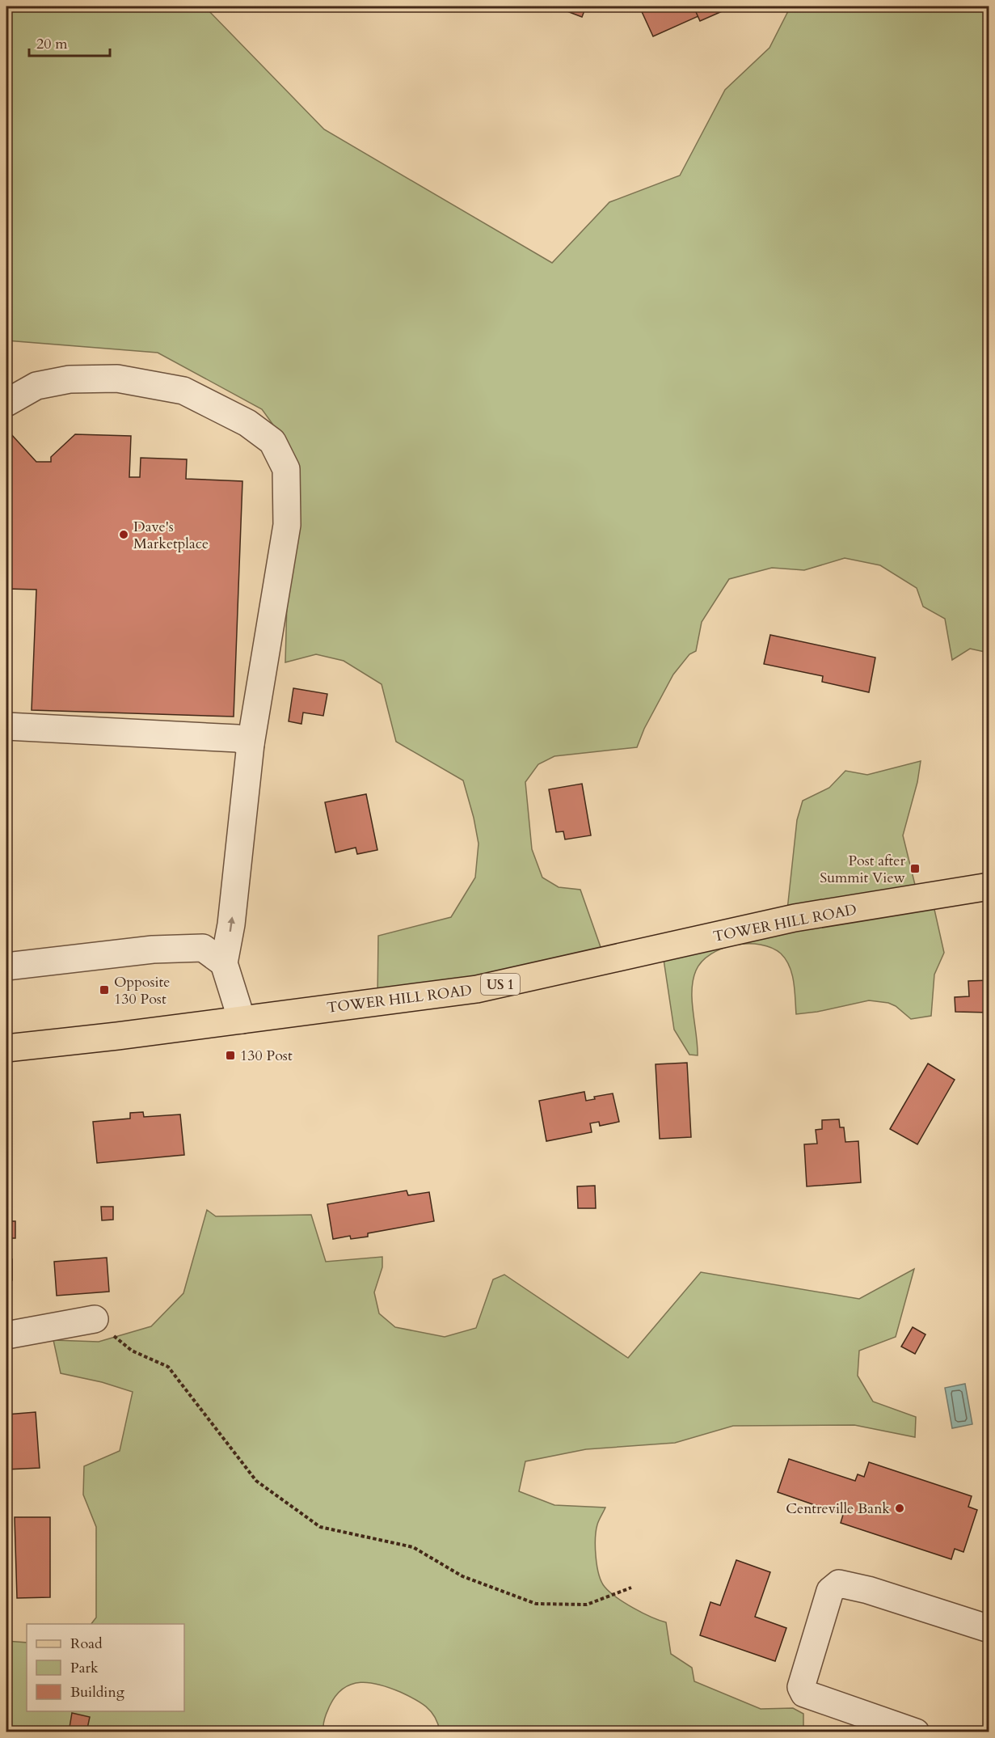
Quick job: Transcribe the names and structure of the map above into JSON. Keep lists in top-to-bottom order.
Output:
{
  "streets": {
    "main road": ["TOWER HILL ROAD", "US 1"]
  },
  "places": {
    "other": ["Dave's Marketplace", "Centreville Bank"],
    "transit": ["Post after Summit View", "Opposite 130 Post", "130 Post"]
  },
  "legend": ["Road", "Park", "Building"],
  "scale_bar": "20 m"
}
